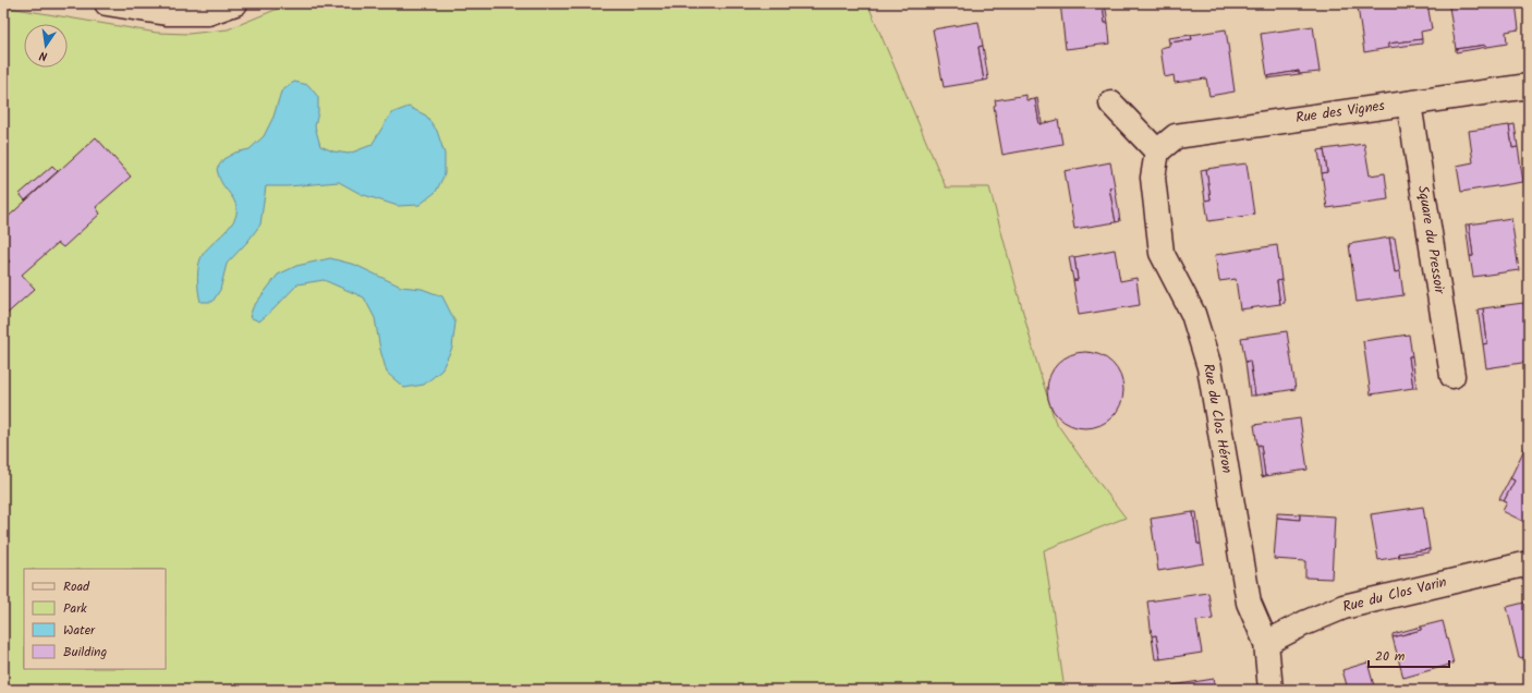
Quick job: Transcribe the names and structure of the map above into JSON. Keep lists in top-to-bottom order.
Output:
{
  "streets": {
    "street": [
      "Rue des Vignes",
      "Square du Pressoir",
      "Rue du Clos Héron",
      "Rue du Clos Varin"
    ]
  },
  "crossings": [
    ["Rue des Vignes", "Square du Pressoir"],
    ["Rue des Vignes", "Rue du Clos Héron"],
    ["Rue du Clos Héron", "Rue du Clos Varin"]
  ],
  "legend": [
    "Road",
    "Park",
    "Water",
    "Building"
  ],
  "scale_bar": "20 m",
  "north": "bottom"
}
